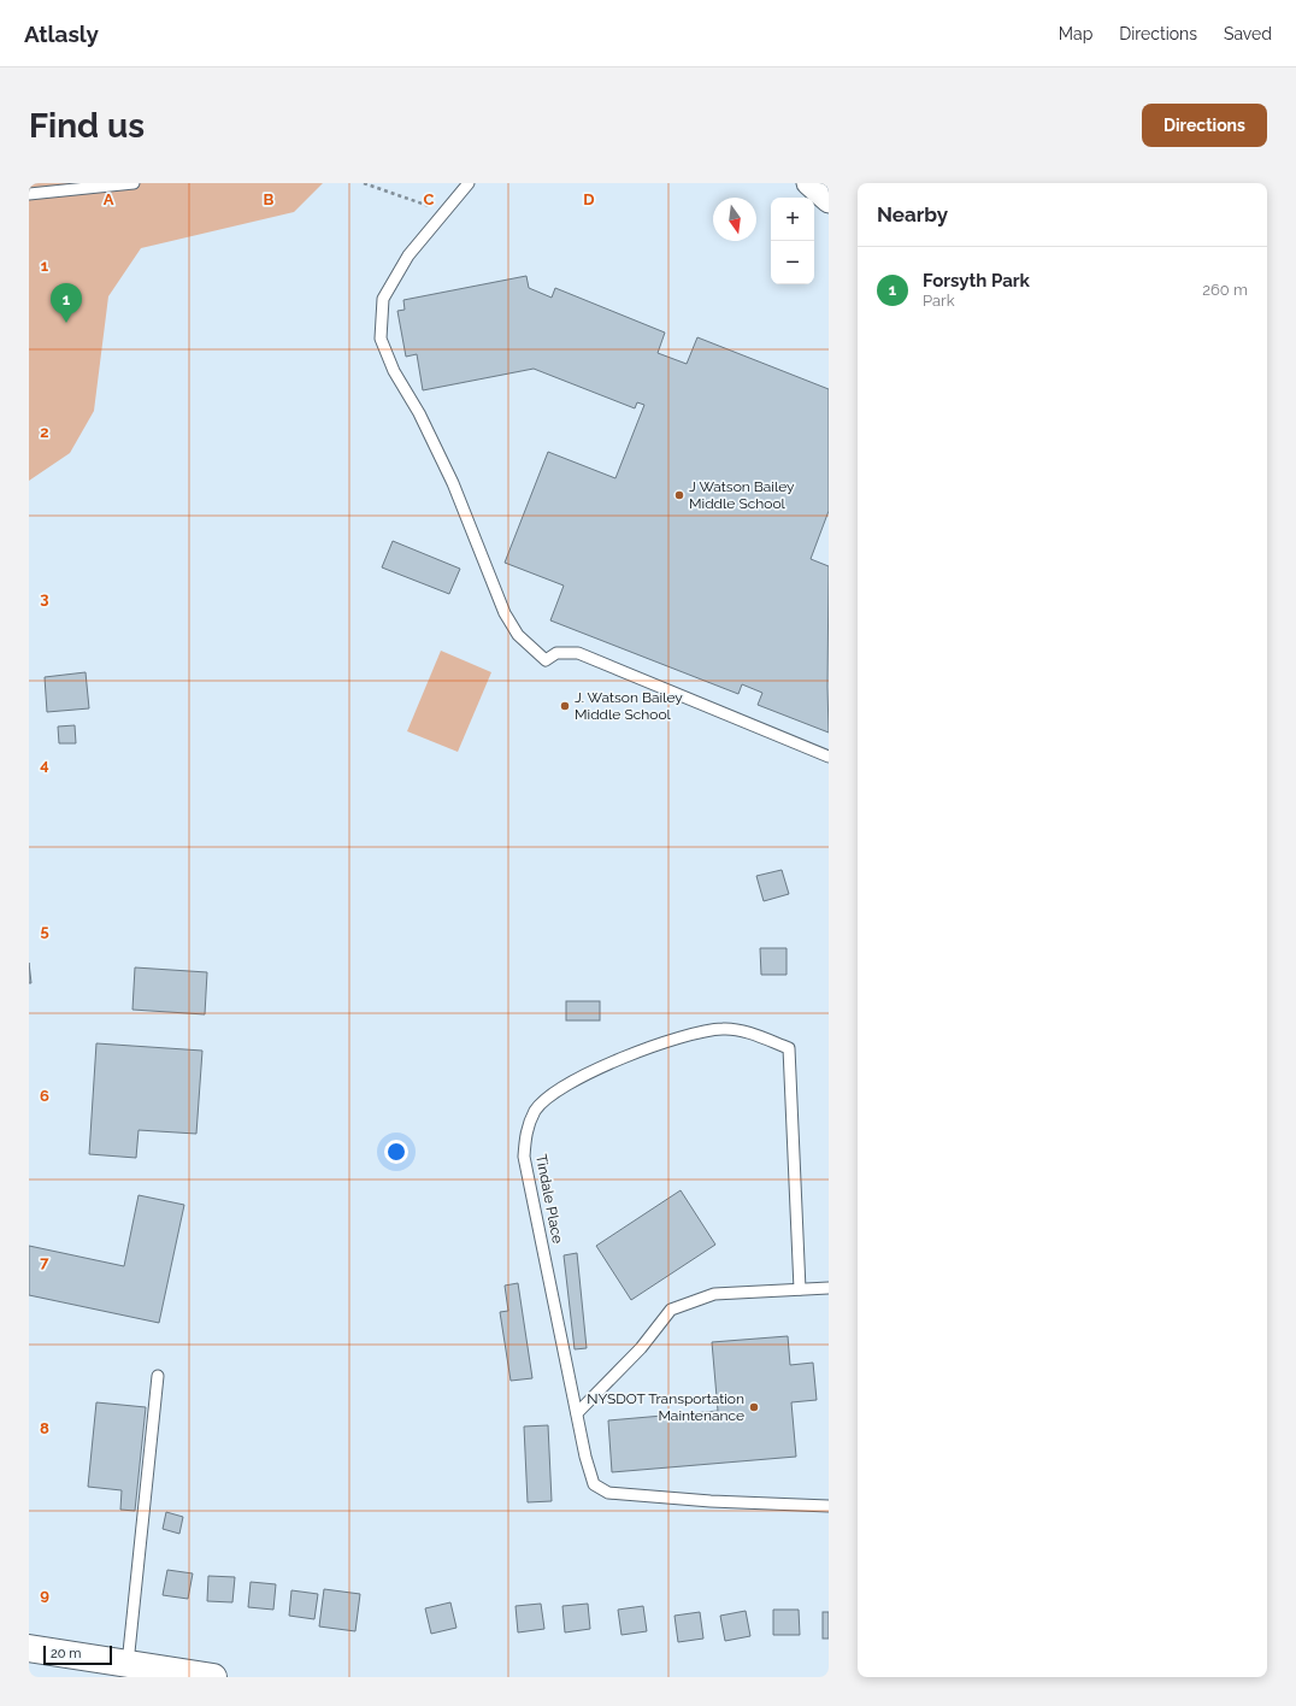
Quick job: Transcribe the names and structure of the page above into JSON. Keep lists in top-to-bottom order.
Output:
{
  "streets": {
    "lane": ["Tindale Place"]
  },
  "places": ["J Watson Bailey Middle School", "J. Watson Bailey Middle School", "NYSDOT Transportation Maintenance"],
  "scale_bar": "20 m",
  "north": "bottom",
  "page": {
    "header": "Atlasly",
    "nav": ["Map", "Directions", "Saved"],
    "buttons": "Directions",
    "title": "Find us",
    "heading": "Nearby",
    "map_buttons": ["+", "−"],
    "list": [
      {
        "mark": "1",
        "name": "Forsyth Park",
        "note": "Park",
        "value": "260 m"
      }
    ],
    "pins": "1",
    "scale": "20 m"
  },
  "grid": {
    "columns": [
      "A",
      "B",
      "C",
      "D"
    ],
    "rows": [
      "1",
      "2",
      "3",
      "4",
      "5",
      "6",
      "7",
      "8",
      "9"
    ]
  }
}
